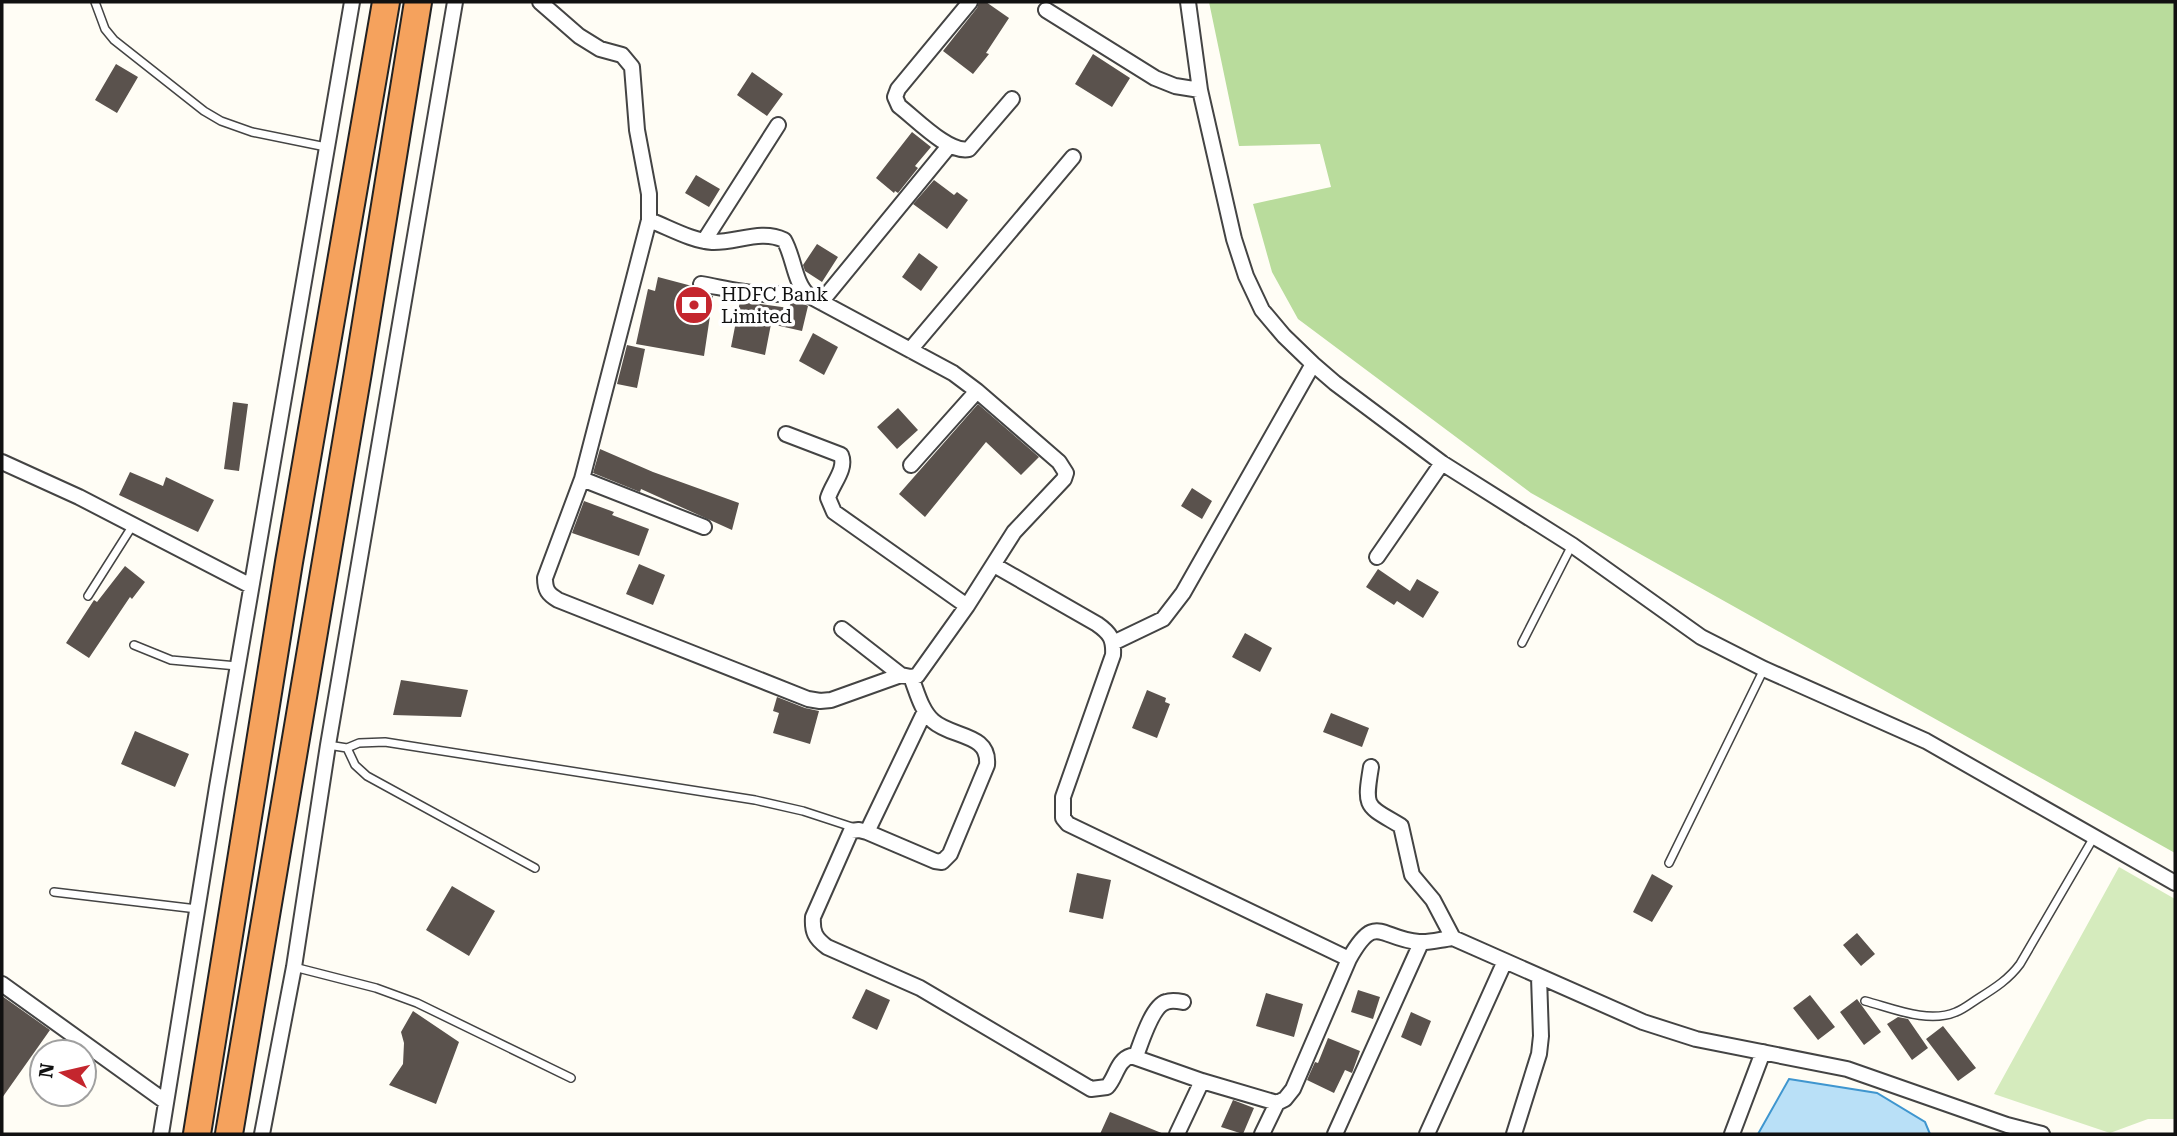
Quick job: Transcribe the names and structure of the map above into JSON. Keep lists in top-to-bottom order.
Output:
{
  "places": {
    "bank": ["HDFC Bank Limited"]
  },
  "north": "left"
}
